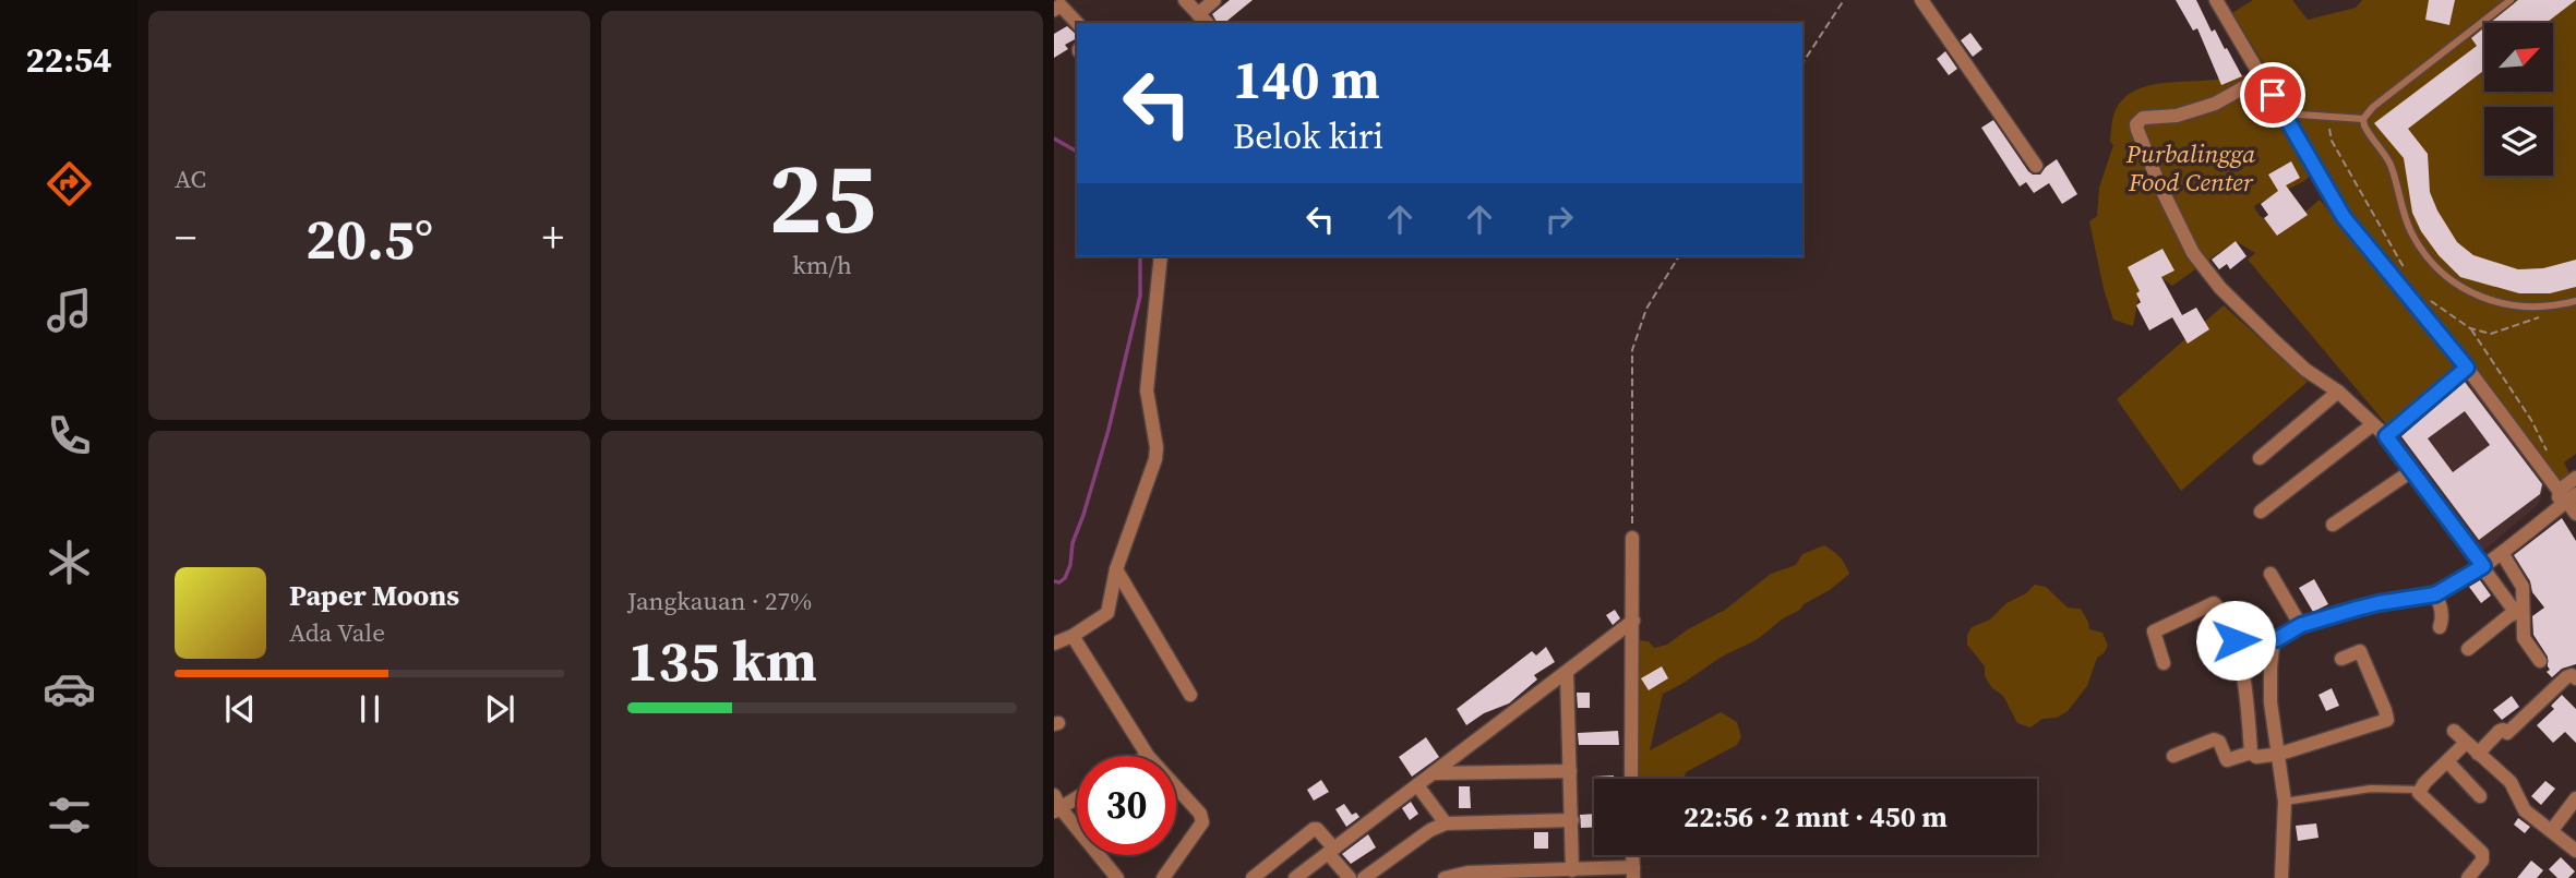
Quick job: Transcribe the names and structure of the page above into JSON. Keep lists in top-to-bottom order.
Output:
{
  "parks": ["Purbalingga Food Center"],
  "north": "top right",
  "page": {
    "tabs": "22:54",
    "tile": [
      "AC",
      ["25", "km/h"],
      ["Jangkauan · 27%", "135 km"]
    ],
    "turn": ["140 m", "Belok kiri"],
    "heat": ["−", "20.5°", "+"],
    "song": ["Paper Moons", "Ada Vale"],
    "limit": "30",
    "trip": "22:56 · 2 mnt · 450 m"
  }
}
